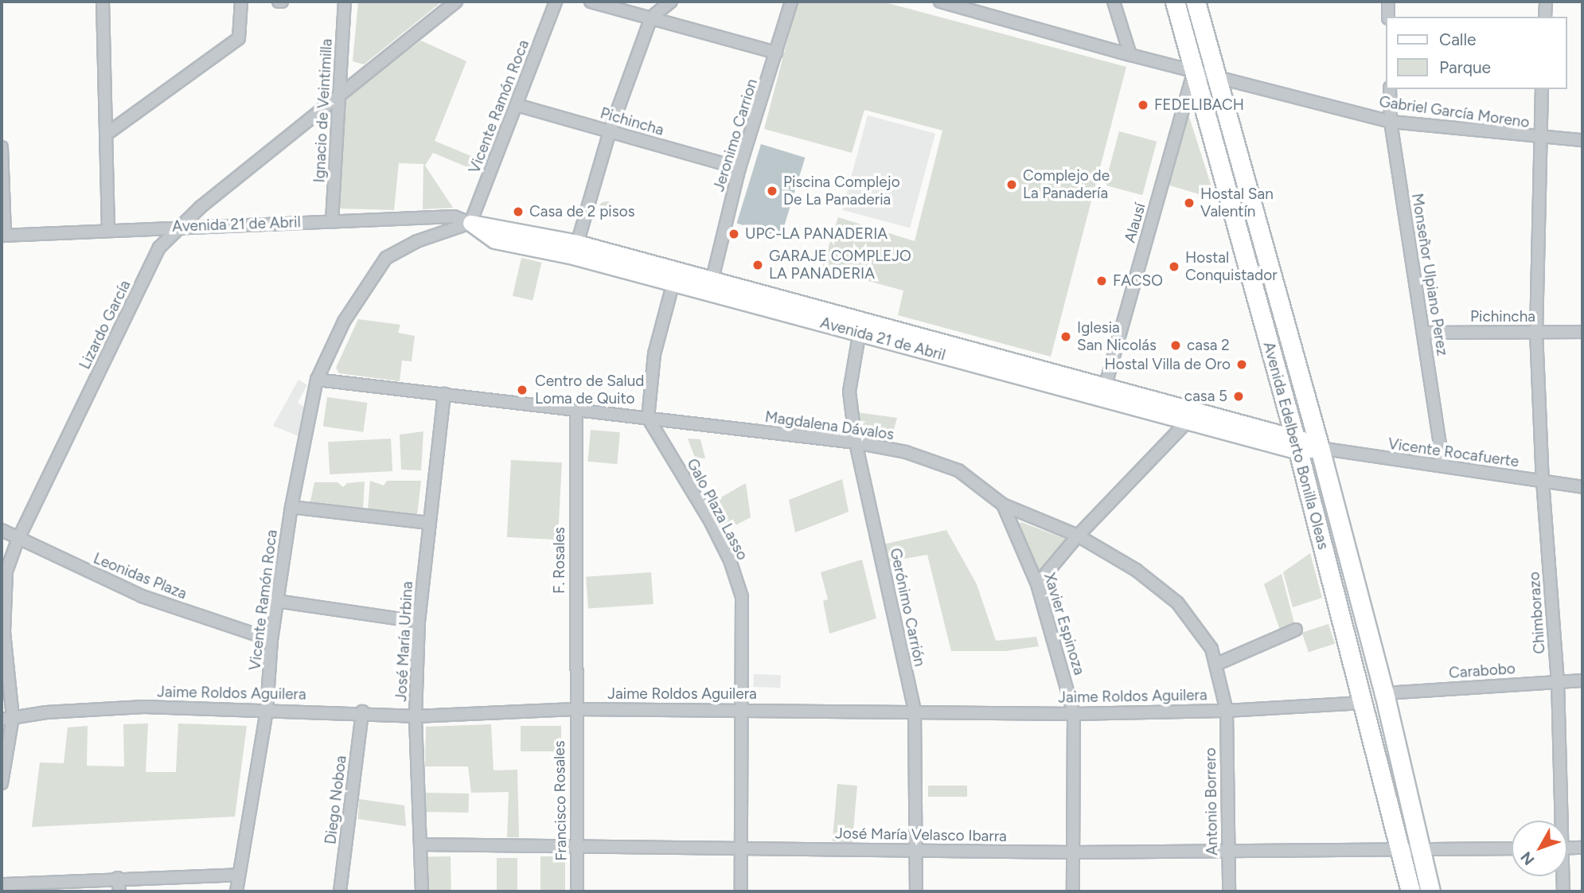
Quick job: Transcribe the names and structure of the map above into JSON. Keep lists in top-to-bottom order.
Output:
{
  "streets": {
    "main road": ["Avenida 21 de Abril", "Avenida Edelberto Bonilla Oleas"],
    "street": [
      "Vicente Ramón Roca",
      "Ignacio de Veintimilla",
      "Gabriel García Moreno",
      "Pichincha",
      "Jeronimo Carrion",
      "Alausí",
      "Monseñor Ulpiano Perez",
      "Lizardo García",
      "Magdalena Dávalos",
      "Vicente Rocafuerte",
      "Galo Plaza Lasso",
      "F. Rosales",
      "Leonidas Plaza",
      "Gerónimo Carrión",
      "Chimborazo",
      "Xavier Espinoza",
      "José María Urbina",
      "Carabobo",
      "Jaime Roldos Aguilera",
      "Diego Noboa",
      "Francisco Rosales",
      "Antonio Borrero",
      "José María Velasco Ibarra"
    ]
  },
  "crossings": [
    ["Vicente Ramón Roca", "Pichincha"],
    ["Vicente Ramón Roca", "Avenida 21 de Abril"],
    ["Vicente Ramón Roca", "Magdalena Dávalos"],
    ["Vicente Ramón Roca", "Leonidas Plaza"],
    ["Vicente Ramón Roca", "Jaime Roldos Aguilera"],
    ["Ignacio de Veintimilla", "Avenida 21 de Abril"],
    ["Ignacio de Veintimilla", "Lizardo García"],
    ["Gabriel García Moreno", "Alausí"],
    ["Gabriel García Moreno", "Monseñor Ulpiano Perez"],
    ["Gabriel García Moreno", "Avenida Edelberto Bonilla Oleas"],
    ["Gabriel García Moreno", "Chimborazo"],
    ["Pichincha", "Jeronimo Carrion"],
    ["Pichincha", "Monseñor Ulpiano Perez"],
    ["Pichincha", "Chimborazo"],
    ["Jeronimo Carrion", "Avenida 21 de Abril"],
    ["Alausí", "Avenida 21 de Abril"],
    ["Alausí", "Avenida Edelberto Bonilla Oleas"],
    ["Avenida 21 de Abril", "Lizardo García"],
    ["Avenida 21 de Abril", "Avenida Edelberto Bonilla Oleas"],
    ["Avenida 21 de Abril", "Gerónimo Carrión"],
    ["Monseñor Ulpiano Perez", "Vicente Rocafuerte"],
    ["Lizardo García", "Leonidas Plaza"],
    ["Lizardo García", "Jaime Roldos Aguilera"],
    ["Magdalena Dávalos", "Galo Plaza Lasso"],
    ["Magdalena Dávalos", "F. Rosales"],
    ["Magdalena Dávalos", "Gerónimo Carrión"],
    ["Magdalena Dávalos", "Xavier Espinoza"],
    ["Magdalena Dávalos", "José María Urbina"],
    ["Magdalena Dávalos", "Jaime Roldos Aguilera"],
    ["Magdalena Dávalos", "Antonio Borrero"],
    ["Avenida Edelberto Bonilla Oleas", "Vicente Rocafuerte"],
    ["Avenida Edelberto Bonilla Oleas", "Carabobo"],
    ["Avenida Edelberto Bonilla Oleas", "Jaime Roldos Aguilera"],
    ["Avenida Edelberto Bonilla Oleas", "José María Velasco Ibarra"],
    ["Vicente Rocafuerte", "Chimborazo"],
    ["Galo Plaza Lasso", "Jaime Roldos Aguilera"],
    ["Galo Plaza Lasso", "José María Velasco Ibarra"],
    ["F. Rosales", "Jaime Roldos Aguilera"],
    ["F. Rosales", "Francisco Rosales"],
    ["Gerónimo Carrión", "Jaime Roldos Aguilera"],
    ["Gerónimo Carrión", "José María Velasco Ibarra"],
    ["Chimborazo", "Carabobo"],
    ["Xavier Espinoza", "Jaime Roldos Aguilera"],
    ["Xavier Espinoza", "José María Velasco Ibarra"],
    ["José María Urbina", "Jaime Roldos Aguilera"],
    ["José María Urbina", "José María Velasco Ibarra"],
    ["Jaime Roldos Aguilera", "Diego Noboa"],
    ["Jaime Roldos Aguilera", "Francisco Rosales"],
    ["Jaime Roldos Aguilera", "Antonio Borrero"],
    ["Francisco Rosales", "José María Velasco Ibarra"],
    ["Antonio Borrero", "José María Velasco Ibarra"]
  ],
  "places": [
    "FEDELIBACH",
    "Complejo de La Panadería",
    "Piscina Complejo De La Panaderia",
    "Hostal San Valentín",
    "Casa de 2 pisos",
    "UPC-LA PANADERIA",
    "GARAJE COMPLEJO LA PANADERIA",
    "Hostal Conquistador",
    "FACSO",
    "Iglesia San Nicolás",
    "casa 2",
    "Hostal Villa de Oro",
    "Centro de Salud Loma de Quito",
    "casa 5"
  ],
  "legend": ["Calle", "Parque"],
  "north": "bottom left"
}
